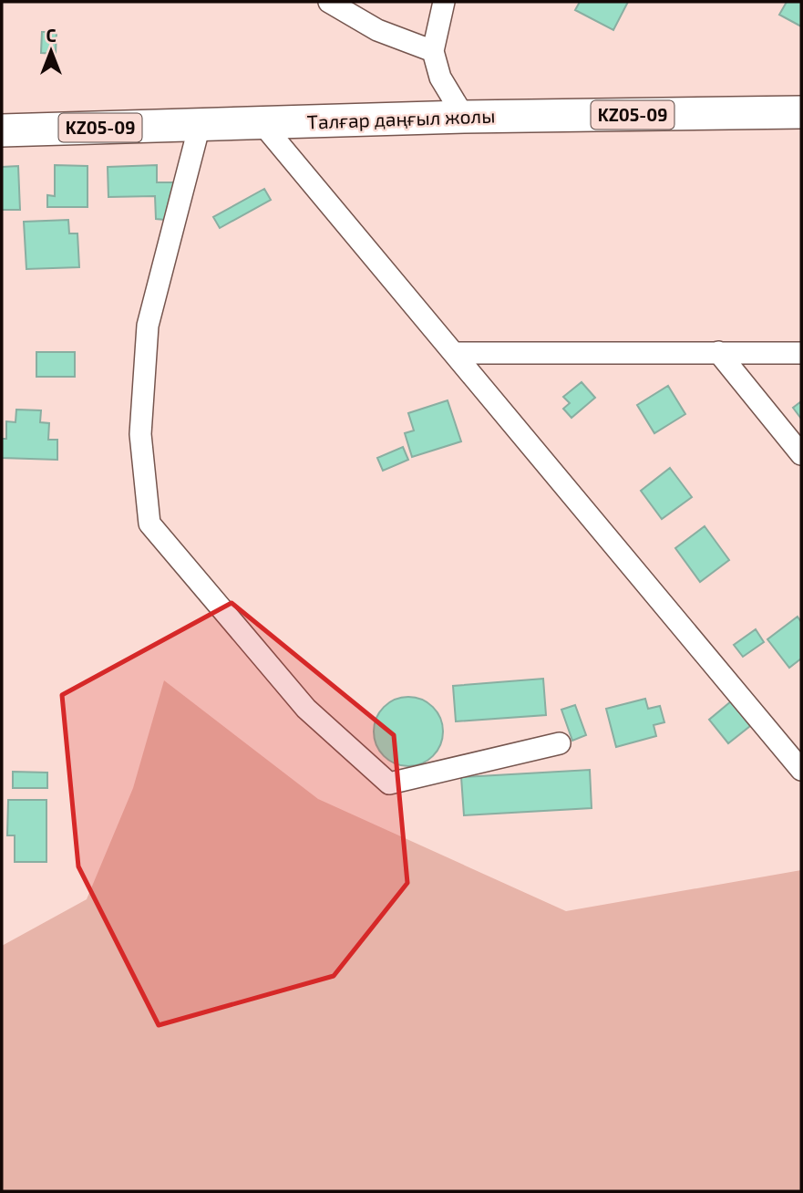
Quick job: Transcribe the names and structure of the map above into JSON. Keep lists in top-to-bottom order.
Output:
{
  "streets": {
    "main road": ["KZ05-09", "Талғар даңғыл жолы"]
  },
  "north": "top"
}
